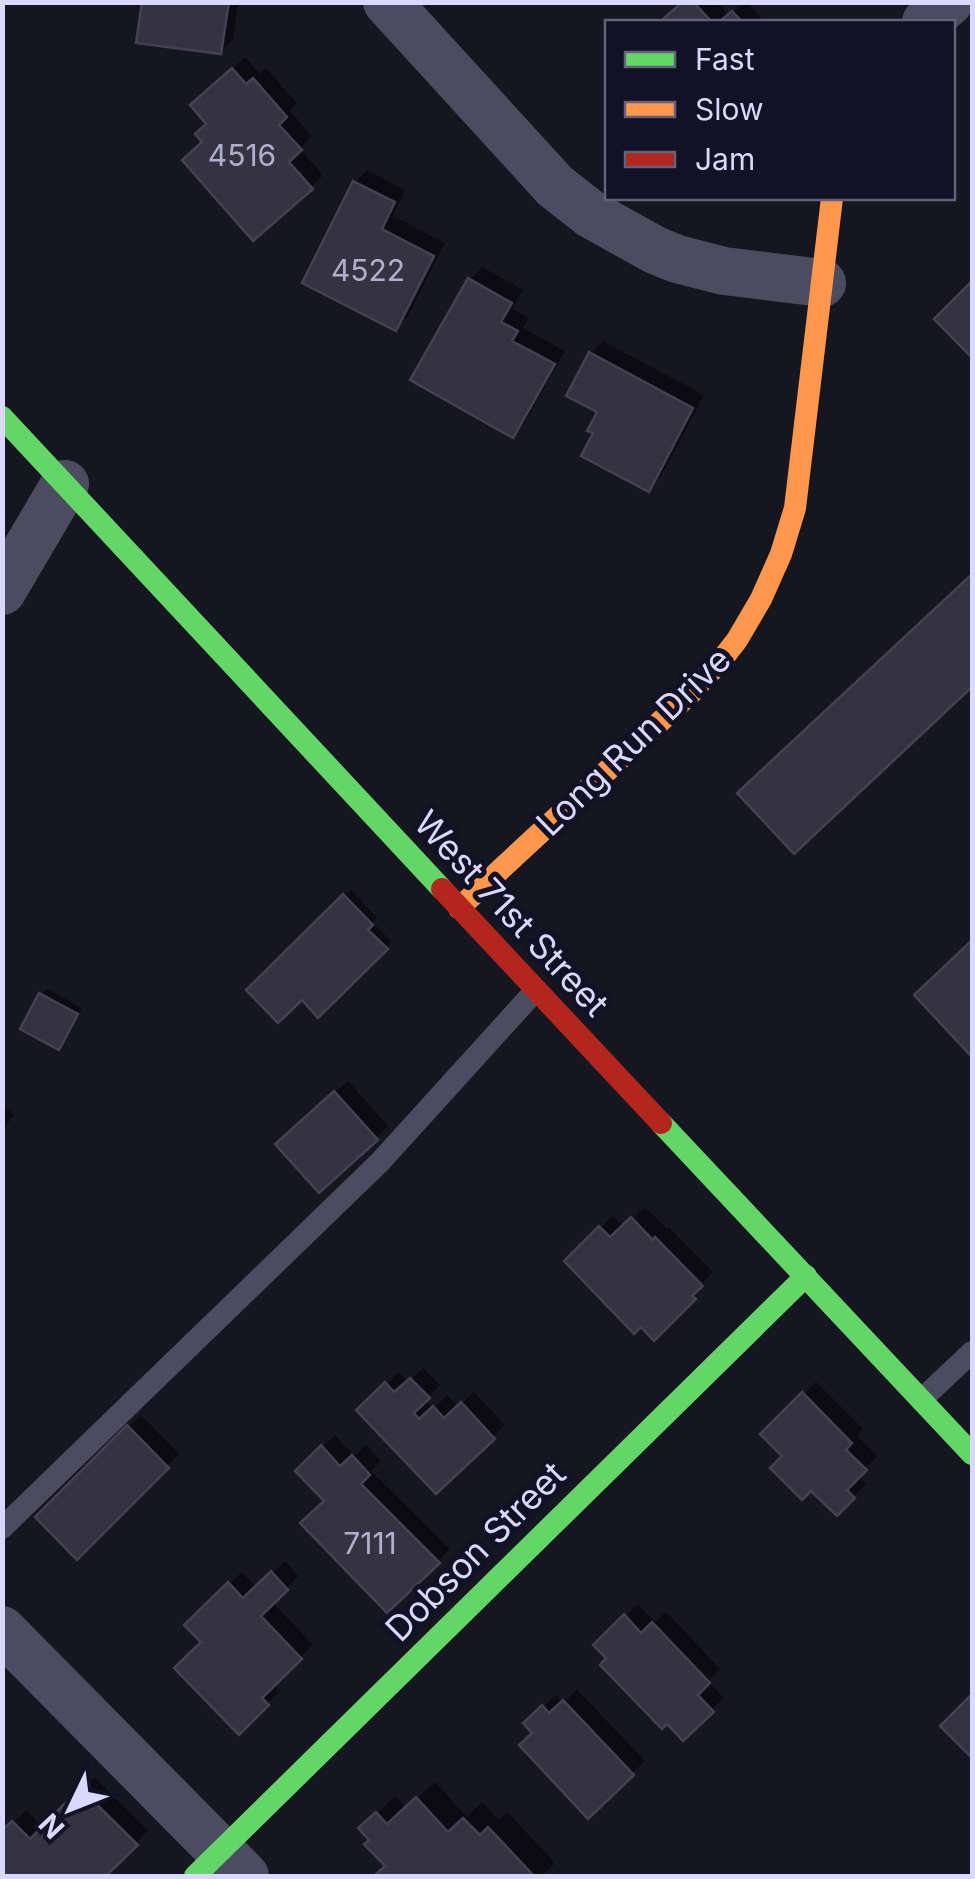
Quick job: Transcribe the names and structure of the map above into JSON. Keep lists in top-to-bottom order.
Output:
{
  "streets": {
    "street": ["Long Run Drive", "West 71st Street", "Dobson Street"]
  },
  "crossings": [
    ["Long Run Drive", "West 71st Street"],
    ["West 71st Street", "Dobson Street"]
  ],
  "house_numbers": ["4516", "4522", "7111"],
  "legend": ["Fast", "Slow", "Jam"],
  "north": "bottom left"
}
